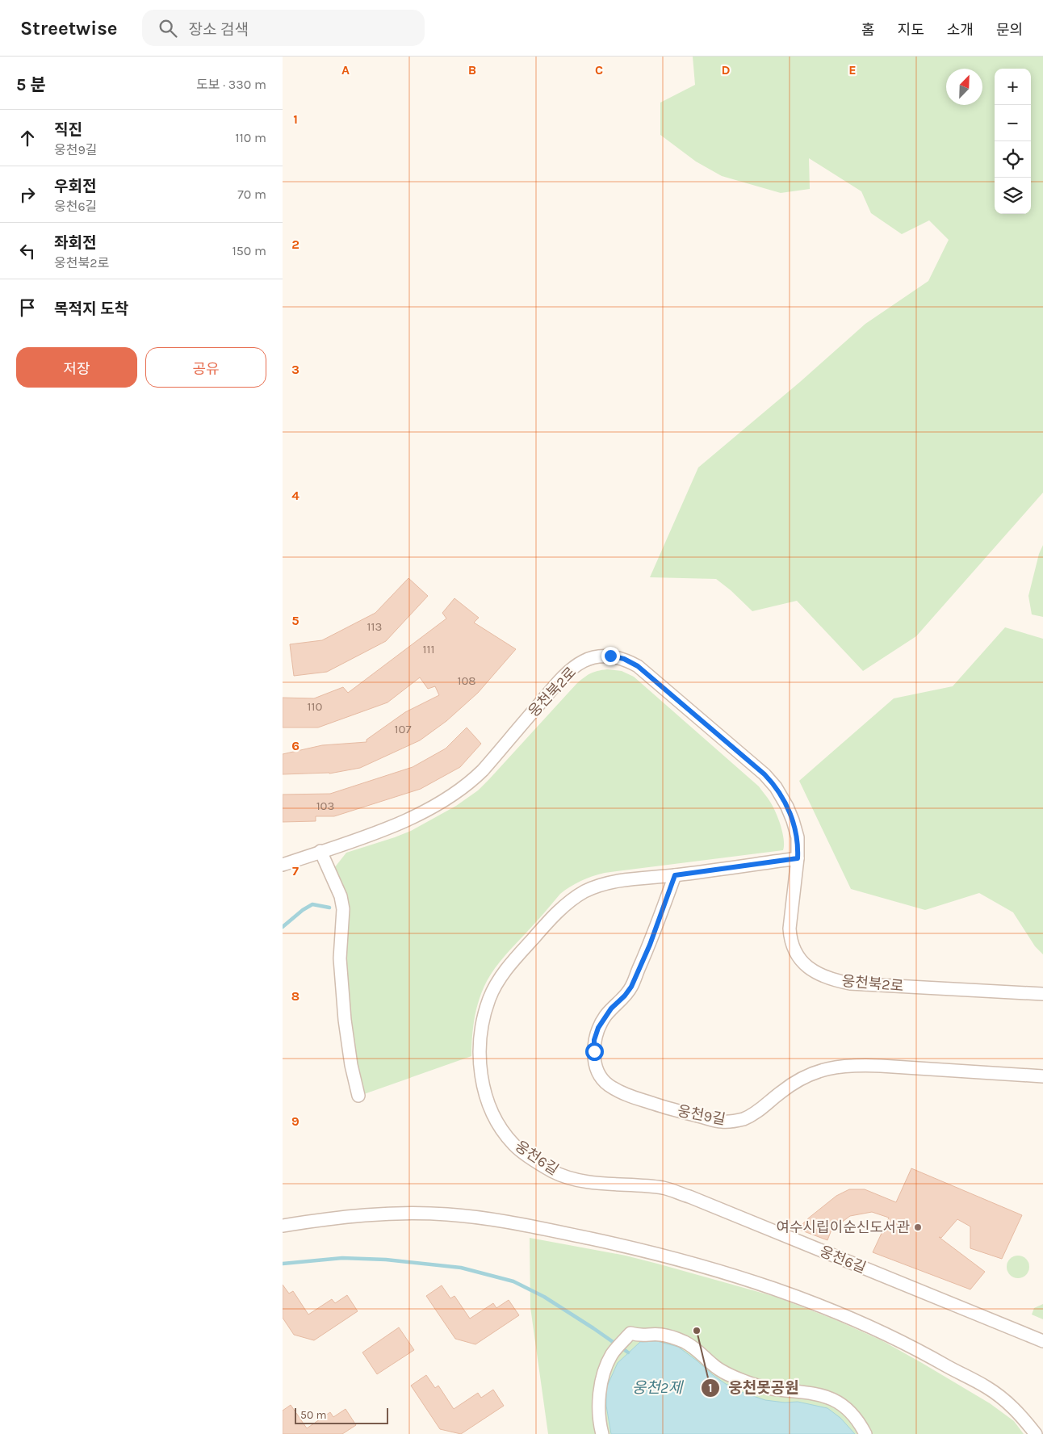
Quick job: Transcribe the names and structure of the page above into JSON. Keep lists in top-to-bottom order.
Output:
{
  "streets": {
    "street": ["웅천북2로", "웅천9길", "웅천6길"]
  },
  "crossings": [
    ["웅천북2로", "웅천6길"],
    ["웅천9길", "웅천6길"]
  ],
  "water": ["웅천2제"],
  "places": ["여수시립이순신도서관", "웅천못공원"],
  "house_numbers": [
    "113",
    "111",
    "108",
    "110",
    "107",
    "103"
  ],
  "scale_bar": "50 m",
  "north": "top right",
  "page": {
    "header": "Streetwise",
    "search": "장소 검색",
    "nav": [
      "홈",
      "지도",
      "소개",
      "문의"
    ],
    "heading": ["5 분", "도보 · 330 m"],
    "map_buttons": ["+", "−"],
    "list": [
      ["직진", "웅천9길", "110 m"],
      ["우회전", "웅천6길", "70 m"],
      ["좌회전", "웅천북2로", "150 m"],
      "목적지 도착"
    ],
    "buttons": ["저장", "공유"],
    "scale": "50 m"
  },
  "grid": {
    "columns": [
      "A",
      "B",
      "C",
      "D",
      "E"
    ],
    "rows": [
      "1",
      "2",
      "3",
      "4",
      "5",
      "6",
      "7",
      "8",
      "9"
    ]
  }
}
